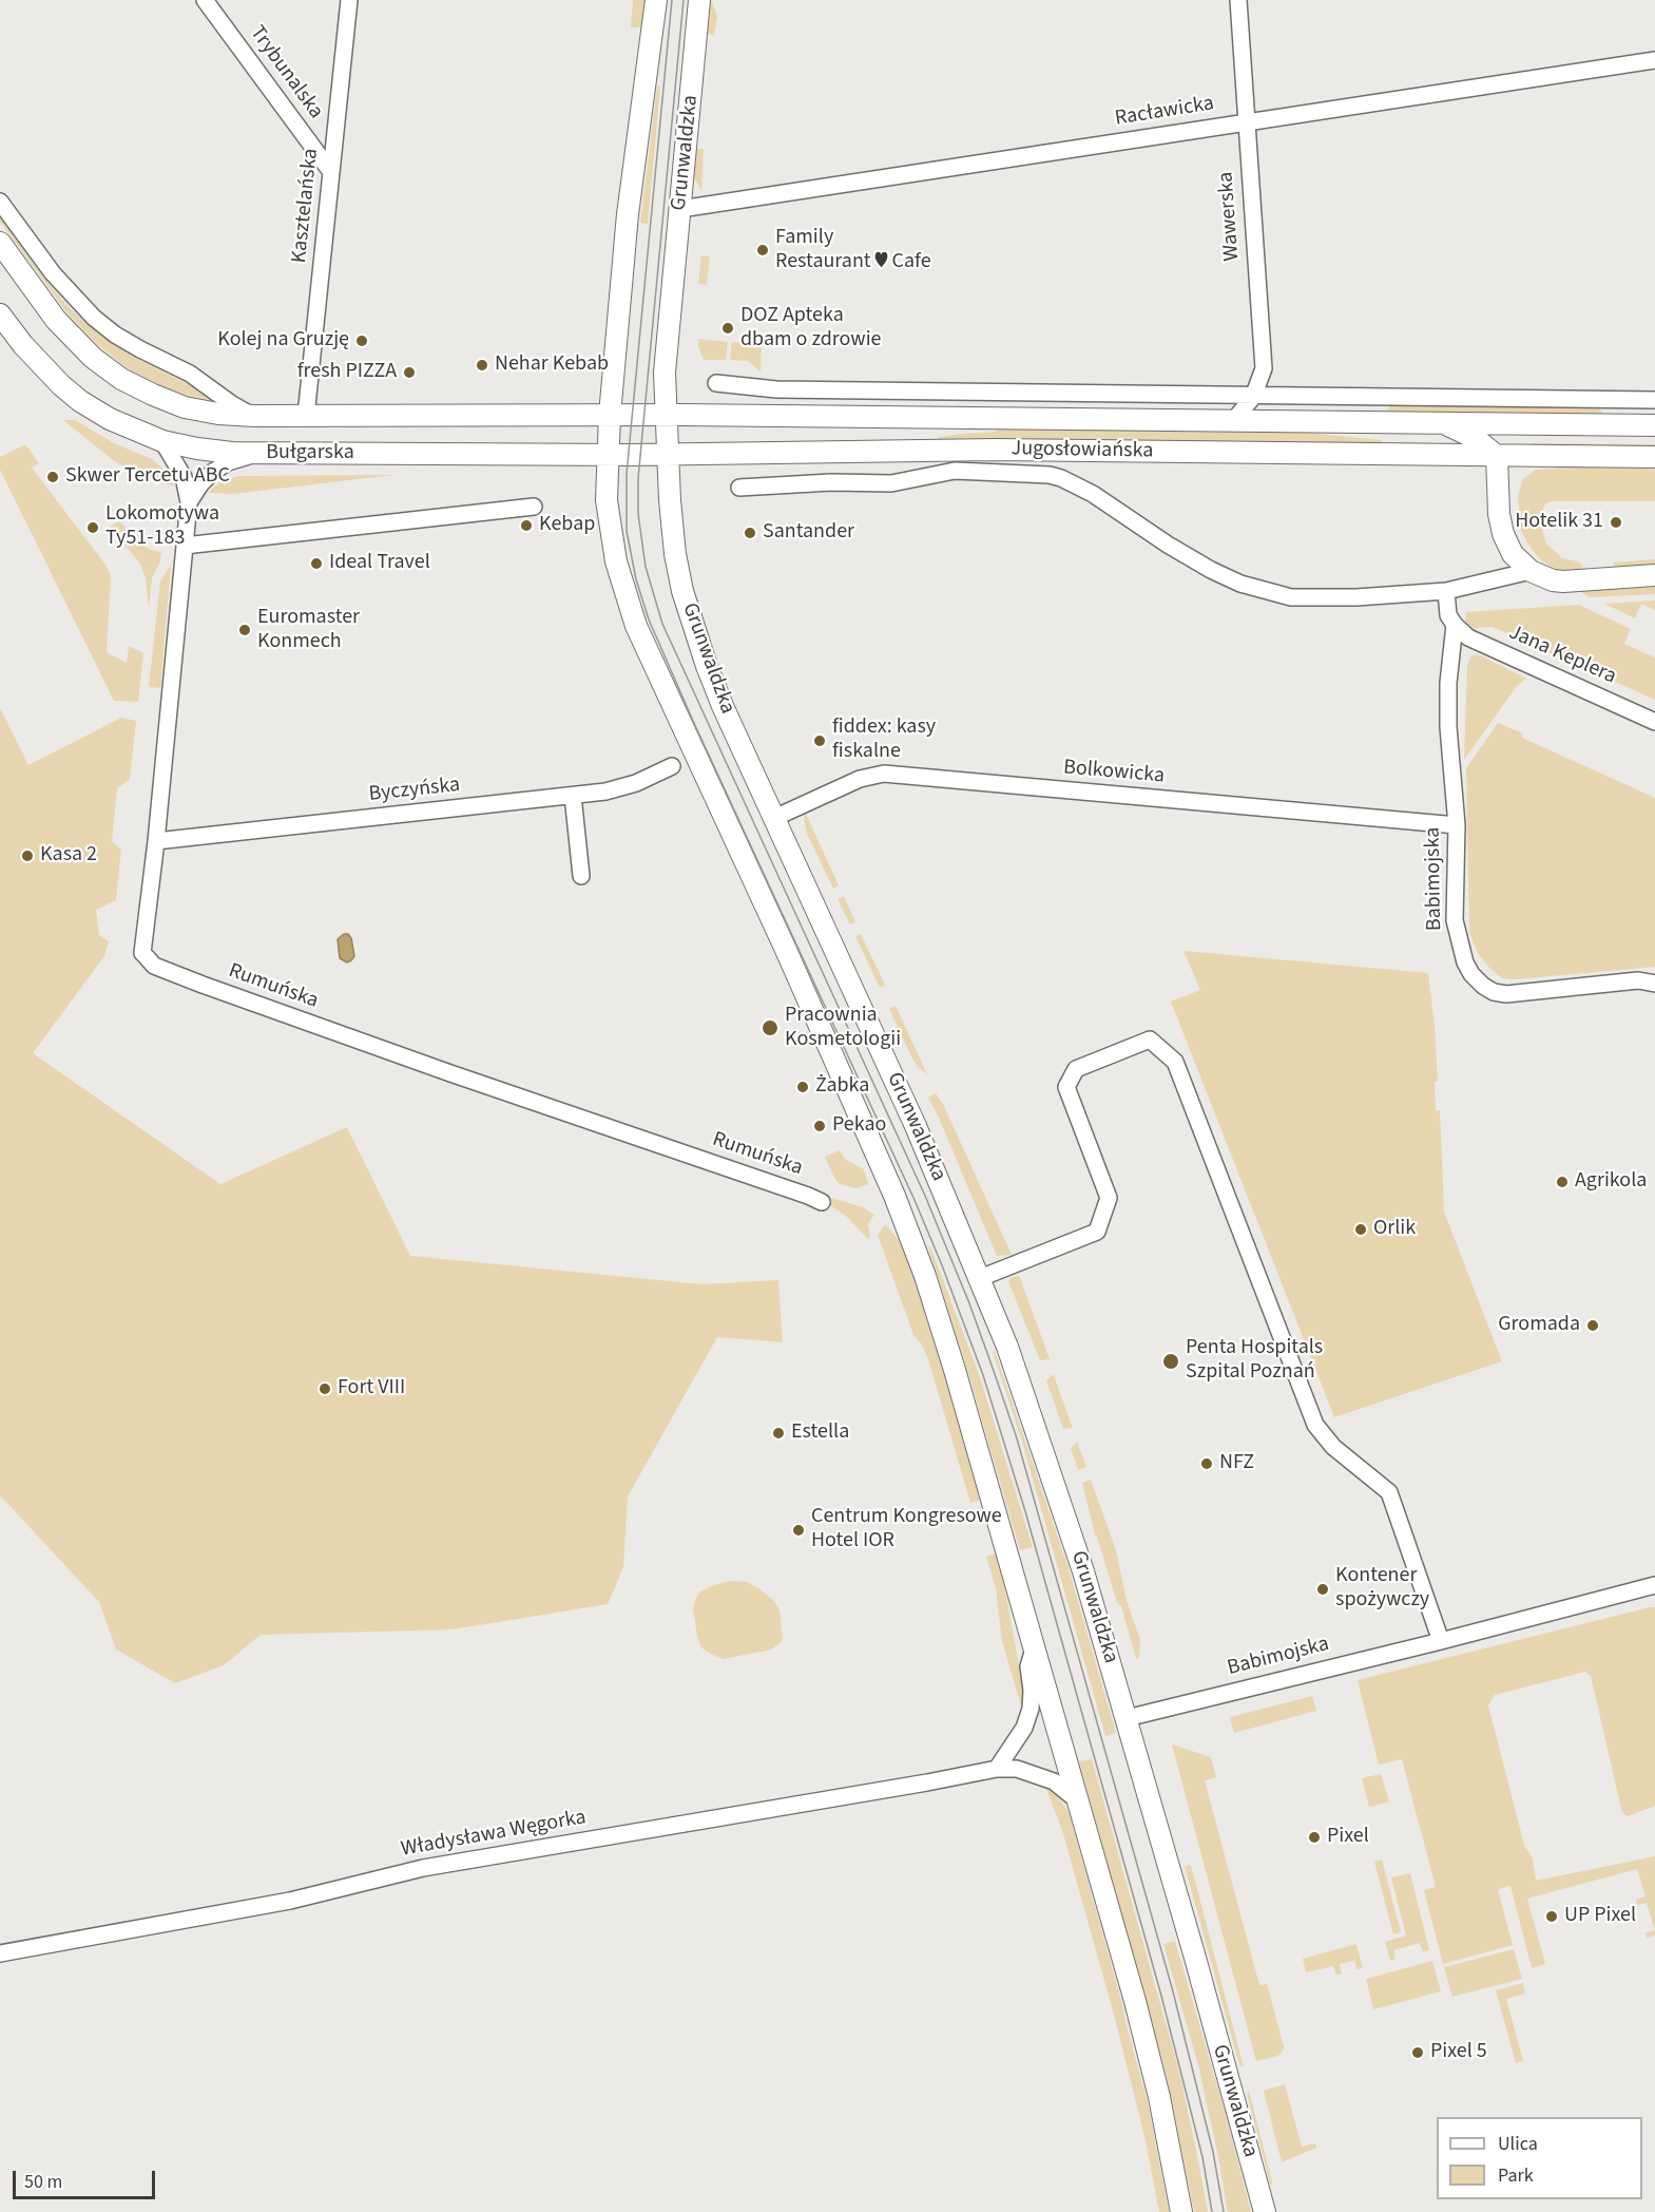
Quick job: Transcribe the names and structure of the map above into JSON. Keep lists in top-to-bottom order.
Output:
{
  "streets": {
    "street": [
      "Trybunalska",
      "Racławicka",
      "Grunwaldzka",
      "Kasztelańska",
      "Wawerska",
      "Jugosłowiańska",
      "Bułgarska",
      "Jana Keplera",
      "Bolkowicka",
      "Byczyńska",
      "Babimojska",
      "Rumuńska",
      "Władysława Węgorka"
    ]
  },
  "crossings": [
    ["Trybunalska", "Kasztelańska"],
    ["Racławicka", "Grunwaldzka"],
    ["Racławicka", "Wawerska"],
    ["Grunwaldzka", "Jugosłowiańska"],
    ["Grunwaldzka", "Bułgarska"],
    ["Grunwaldzka", "Bolkowicka"],
    ["Grunwaldzka", "Babimojska"],
    ["Kasztelańska", "Bułgarska"],
    ["Wawerska", "Jugosłowiańska"],
    ["Jugosłowiańska", "Bułgarska"],
    ["Jugosłowiańska", "Babimojska"],
    ["Bułgarska", "Rumuńska"],
    ["Jana Keplera", "Babimojska"],
    ["Bolkowicka", "Babimojska"],
    ["Byczyńska", "Rumuńska"]
  ],
  "places": [
    "Family Restaurant ♥ Cafe",
    "DOZ Apteka dbam o zdrowie",
    "Kolej na Gruzję",
    "Nehar Kebab",
    "fresh PIZZA",
    "Skwer Tercetu ABC",
    "Hotelik 31",
    "Kebap",
    "Lokomotywa Ty51-183",
    "Santander",
    "Ideal Travel",
    "Euromaster Konmech",
    "fiddex: kasy fiskalne",
    "Kasa 2",
    "Pracownia Kosmetologii",
    "Żabka",
    "Pekao",
    "Agrikola",
    "Orlik",
    "Gromada",
    "Penta Hospitals Szpital Poznań",
    "Fort VIII",
    "Estella",
    "NFZ",
    "Centrum Kongresowe Hotel IOR",
    "Kontener spożywczy",
    "Pixel",
    "UP Pixel",
    "Pixel 5"
  ],
  "legend": ["Ulica", "Park"],
  "scale_bar": "50 m"
}
